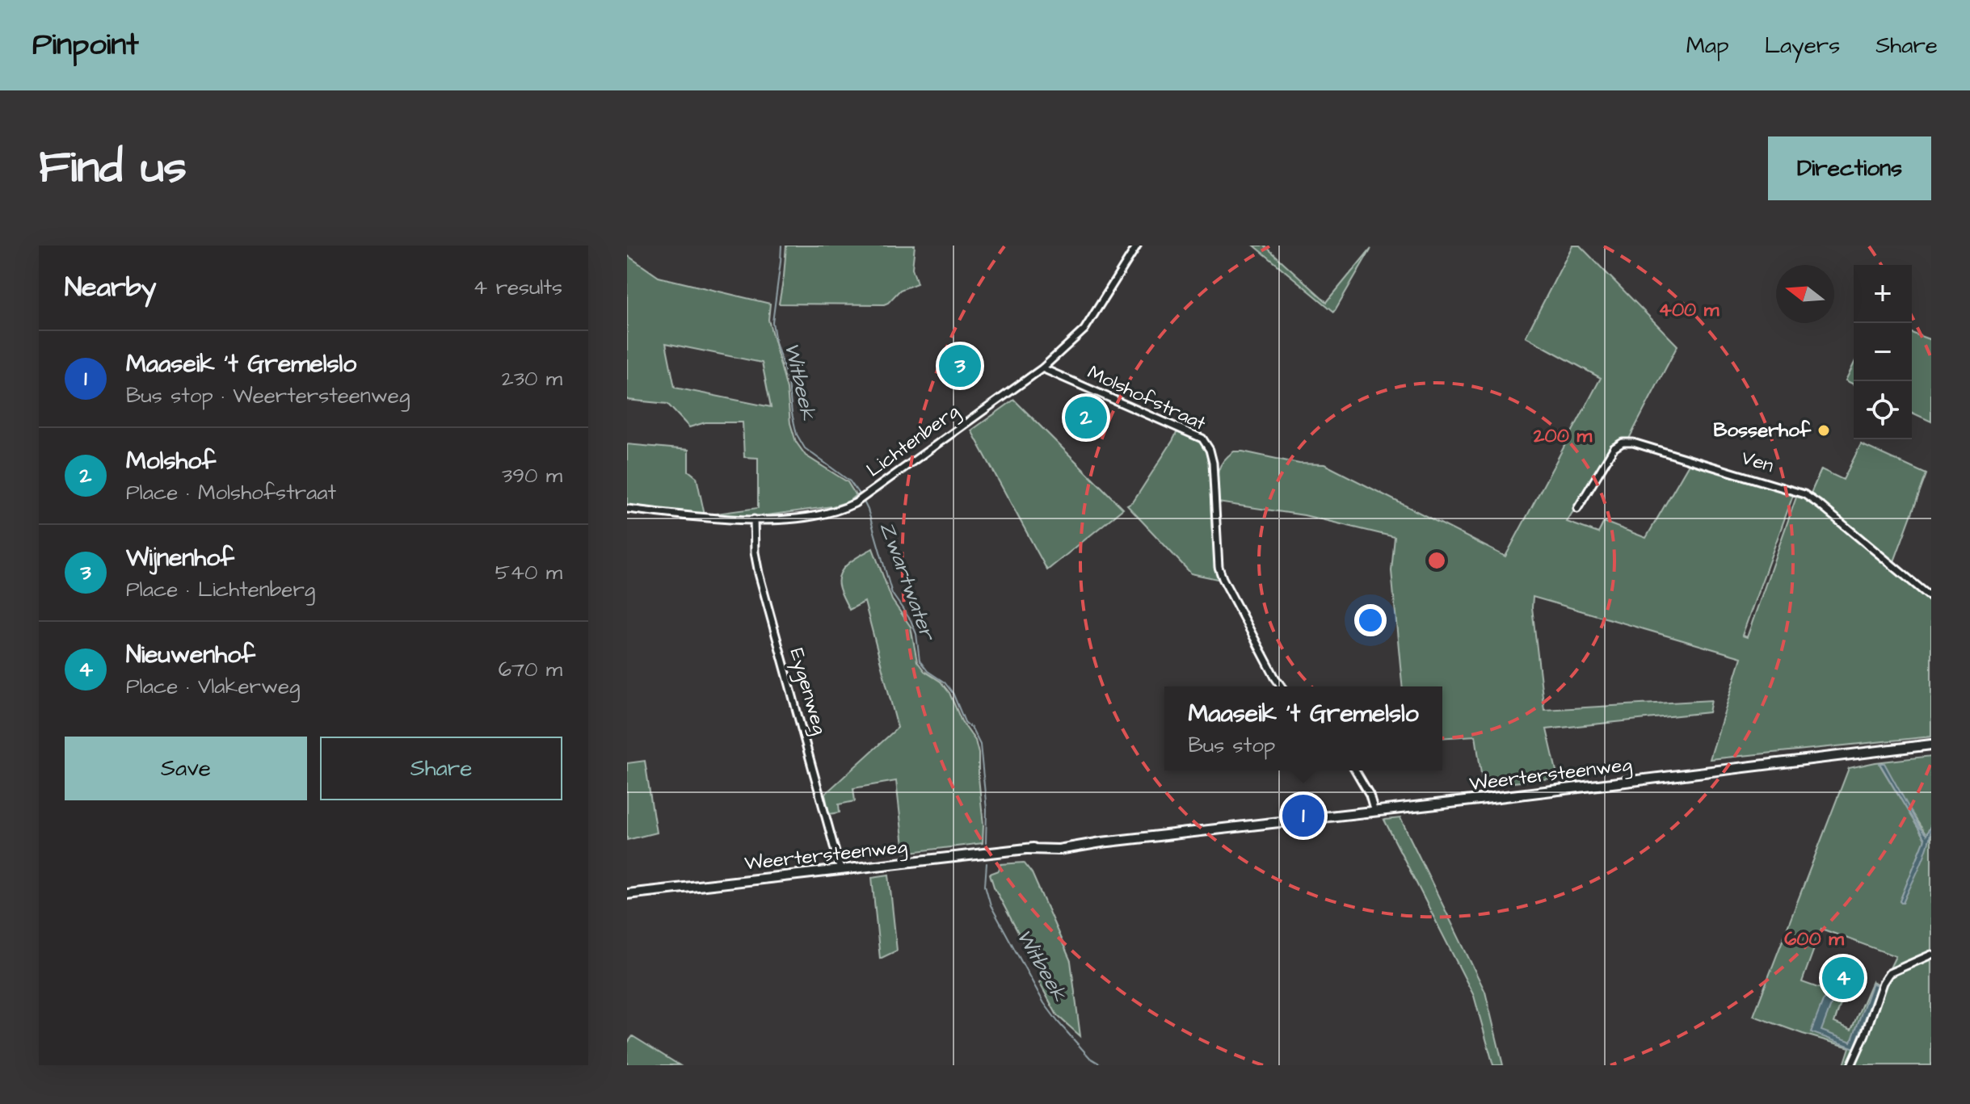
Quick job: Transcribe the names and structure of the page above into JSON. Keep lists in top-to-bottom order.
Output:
{
  "streets": {
    "main road": ["Weertersteenweg"],
    "street": [
      "Molshofstraat",
      "Lichtenberg",
      "Ven",
      "Eygenweg"
    ]
  },
  "crossings": [
    ["Molshofstraat", "Lichtenberg"],
    ["Lichtenberg", "Eygenweg"],
    ["Eygenweg", "Weertersteenweg"]
  ],
  "water": ["Witbeek", "Zwartwater"],
  "places": ["Bosserhof"],
  "north": "left",
  "page": {
    "header": "Pinpoint",
    "nav": ["Map", "Layers", "Share"],
    "title": "Find us",
    "buttons": [
      "Directions",
      ["Save", "Share"]
    ],
    "heading": ["Nearby", "4 results"],
    "map_buttons": ["+", "−"],
    "list": [
      {
        "mark": "1",
        "name": "Maaseik 't Gremelslo",
        "note": "Bus stop · Weertersteenweg",
        "value": "230 m"
      },
      {
        "mark": "2",
        "name": "Molshof",
        "note": "Place · Molshofstraat",
        "value": "390 m"
      },
      {
        "mark": "3",
        "name": "Wijnenhof",
        "note": "Place · Lichtenberg",
        "value": "540 m"
      },
      {
        "mark": "4",
        "name": "Nieuwenhof",
        "note": "Place · Vlakerweg",
        "value": "670 m"
      }
    ],
    "pins": [
      "3",
      "2",
      "1",
      "4"
    ],
    "popup": ["Maaseik 't Gremelslo", "Bus stop"]
  },
  "rings": ["400 m", "200 m", "600 m"]
}
